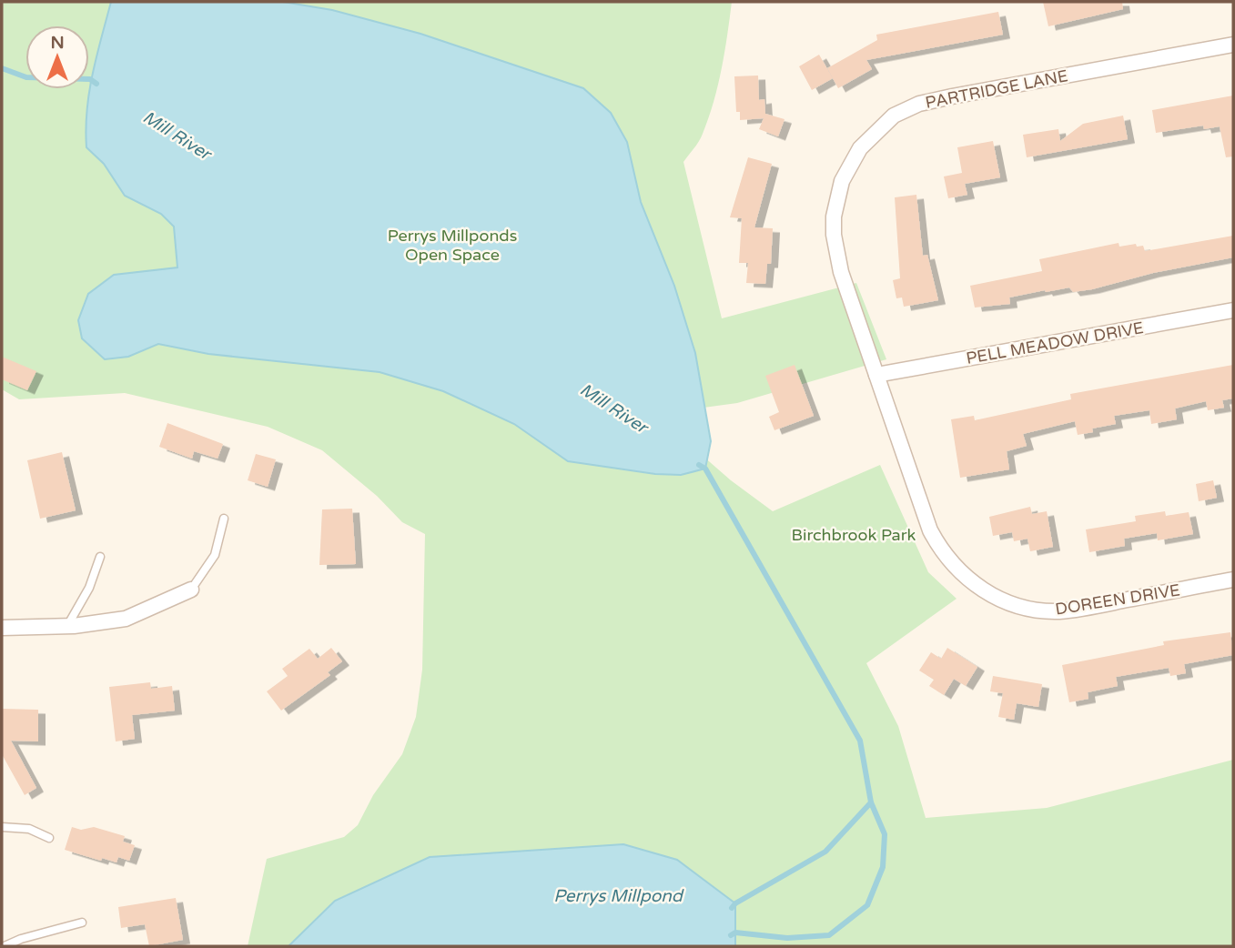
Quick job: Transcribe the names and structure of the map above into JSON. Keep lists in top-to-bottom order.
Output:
{
  "streets": {
    "street": ["PARTRIDGE LANE", "PELL MEADOW DRIVE", "DOREEN DRIVE"]
  },
  "crossings": [
    ["PARTRIDGE LANE", "PELL MEADOW DRIVE"],
    ["PARTRIDGE LANE", "DOREEN DRIVE"],
    ["PELL MEADOW DRIVE", "DOREEN DRIVE"]
  ],
  "water": ["Mill River", "Perrys Millpond"],
  "parks": ["Perrys Millponds Open Space", "Birchbrook Park"],
  "north": "top"
}
